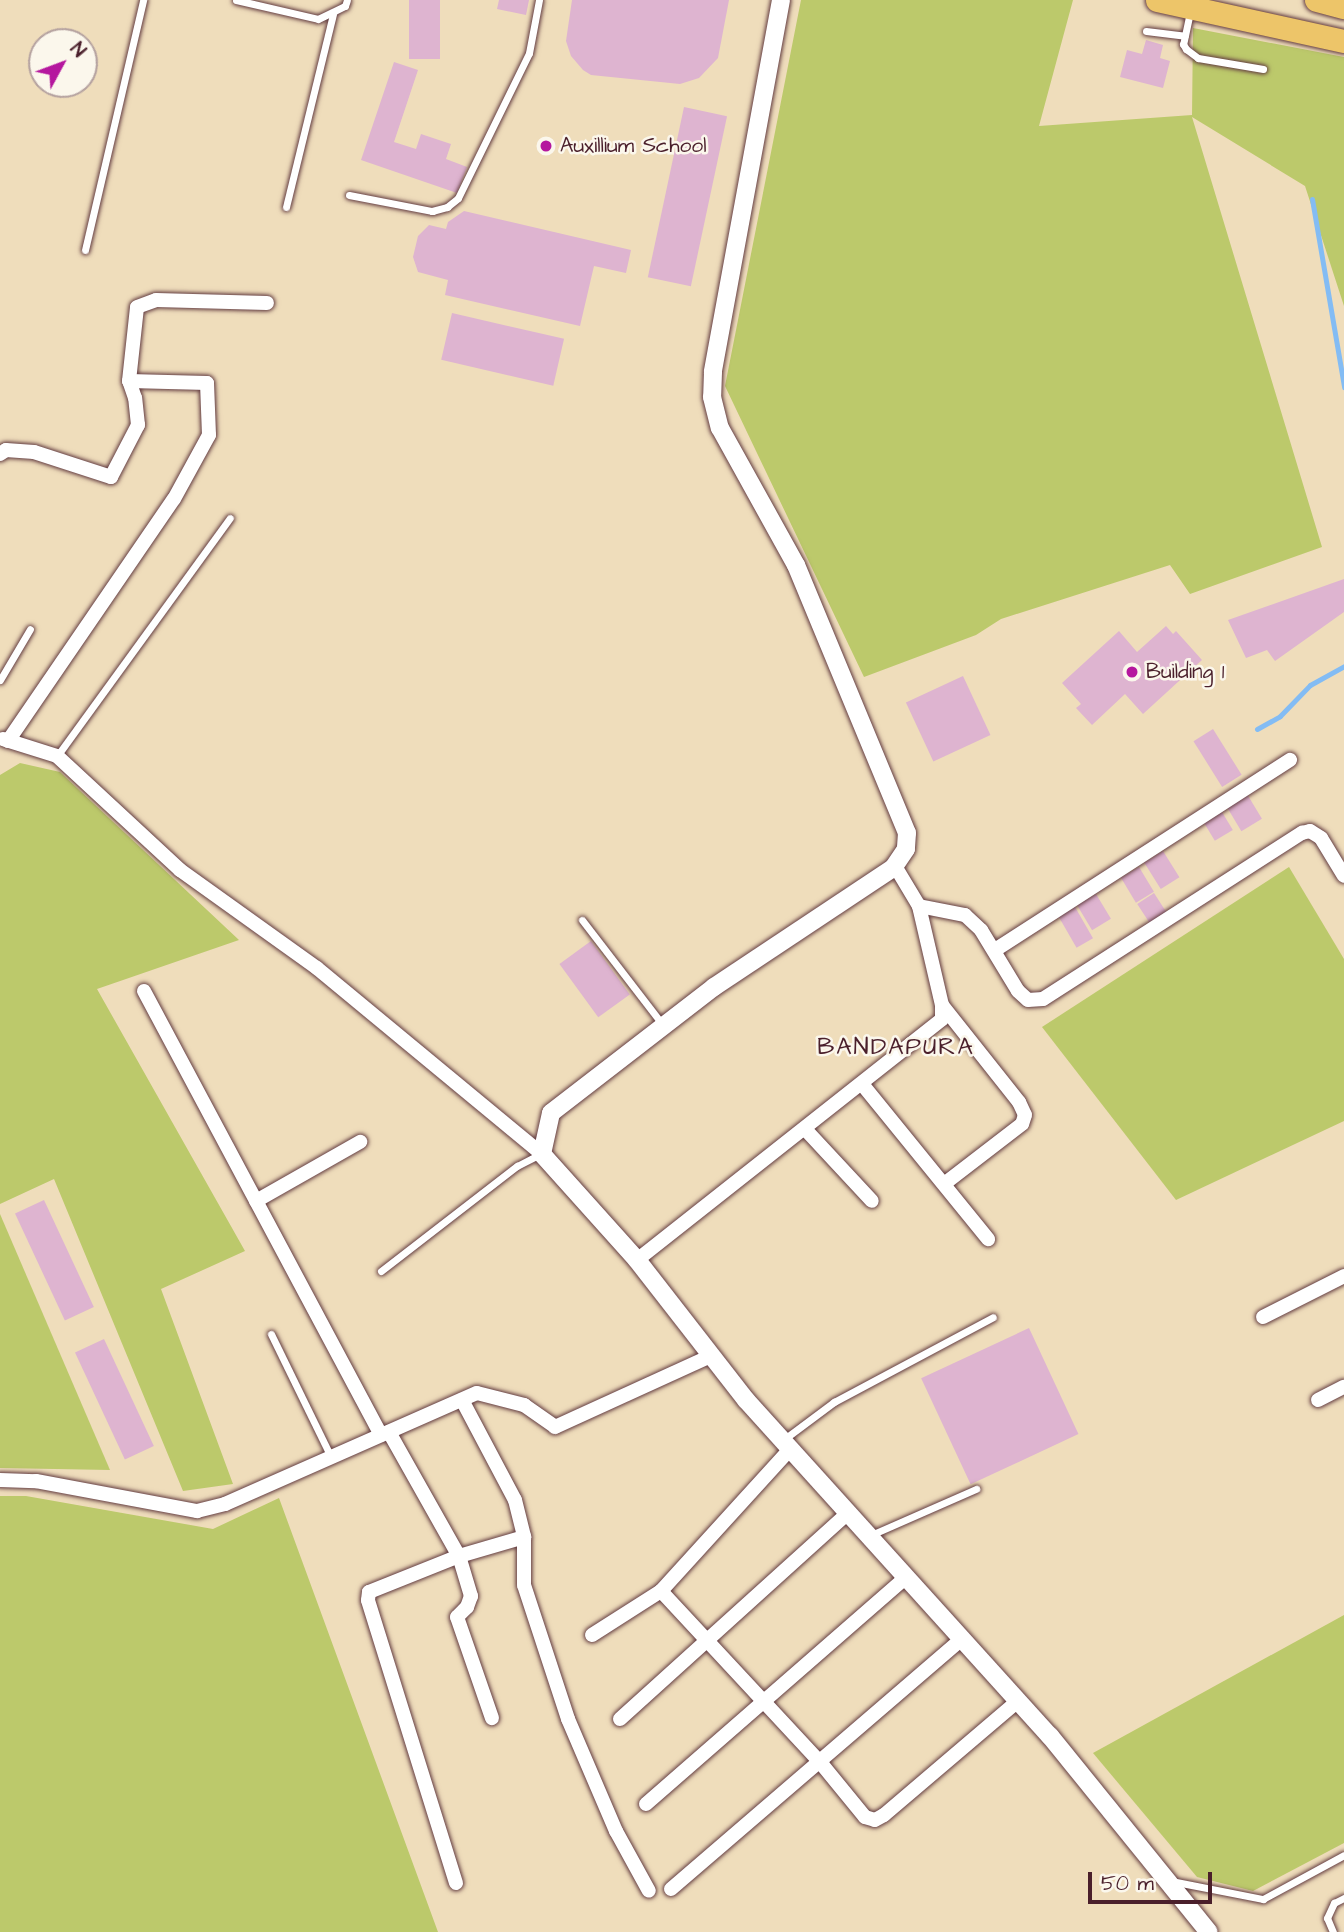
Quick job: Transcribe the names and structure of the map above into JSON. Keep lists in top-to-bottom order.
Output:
{
  "districts": ["BANDAPURA"],
  "places": ["Auxillium School", "Building 1"],
  "scale_bar": "50 m",
  "north": "top right"
}
